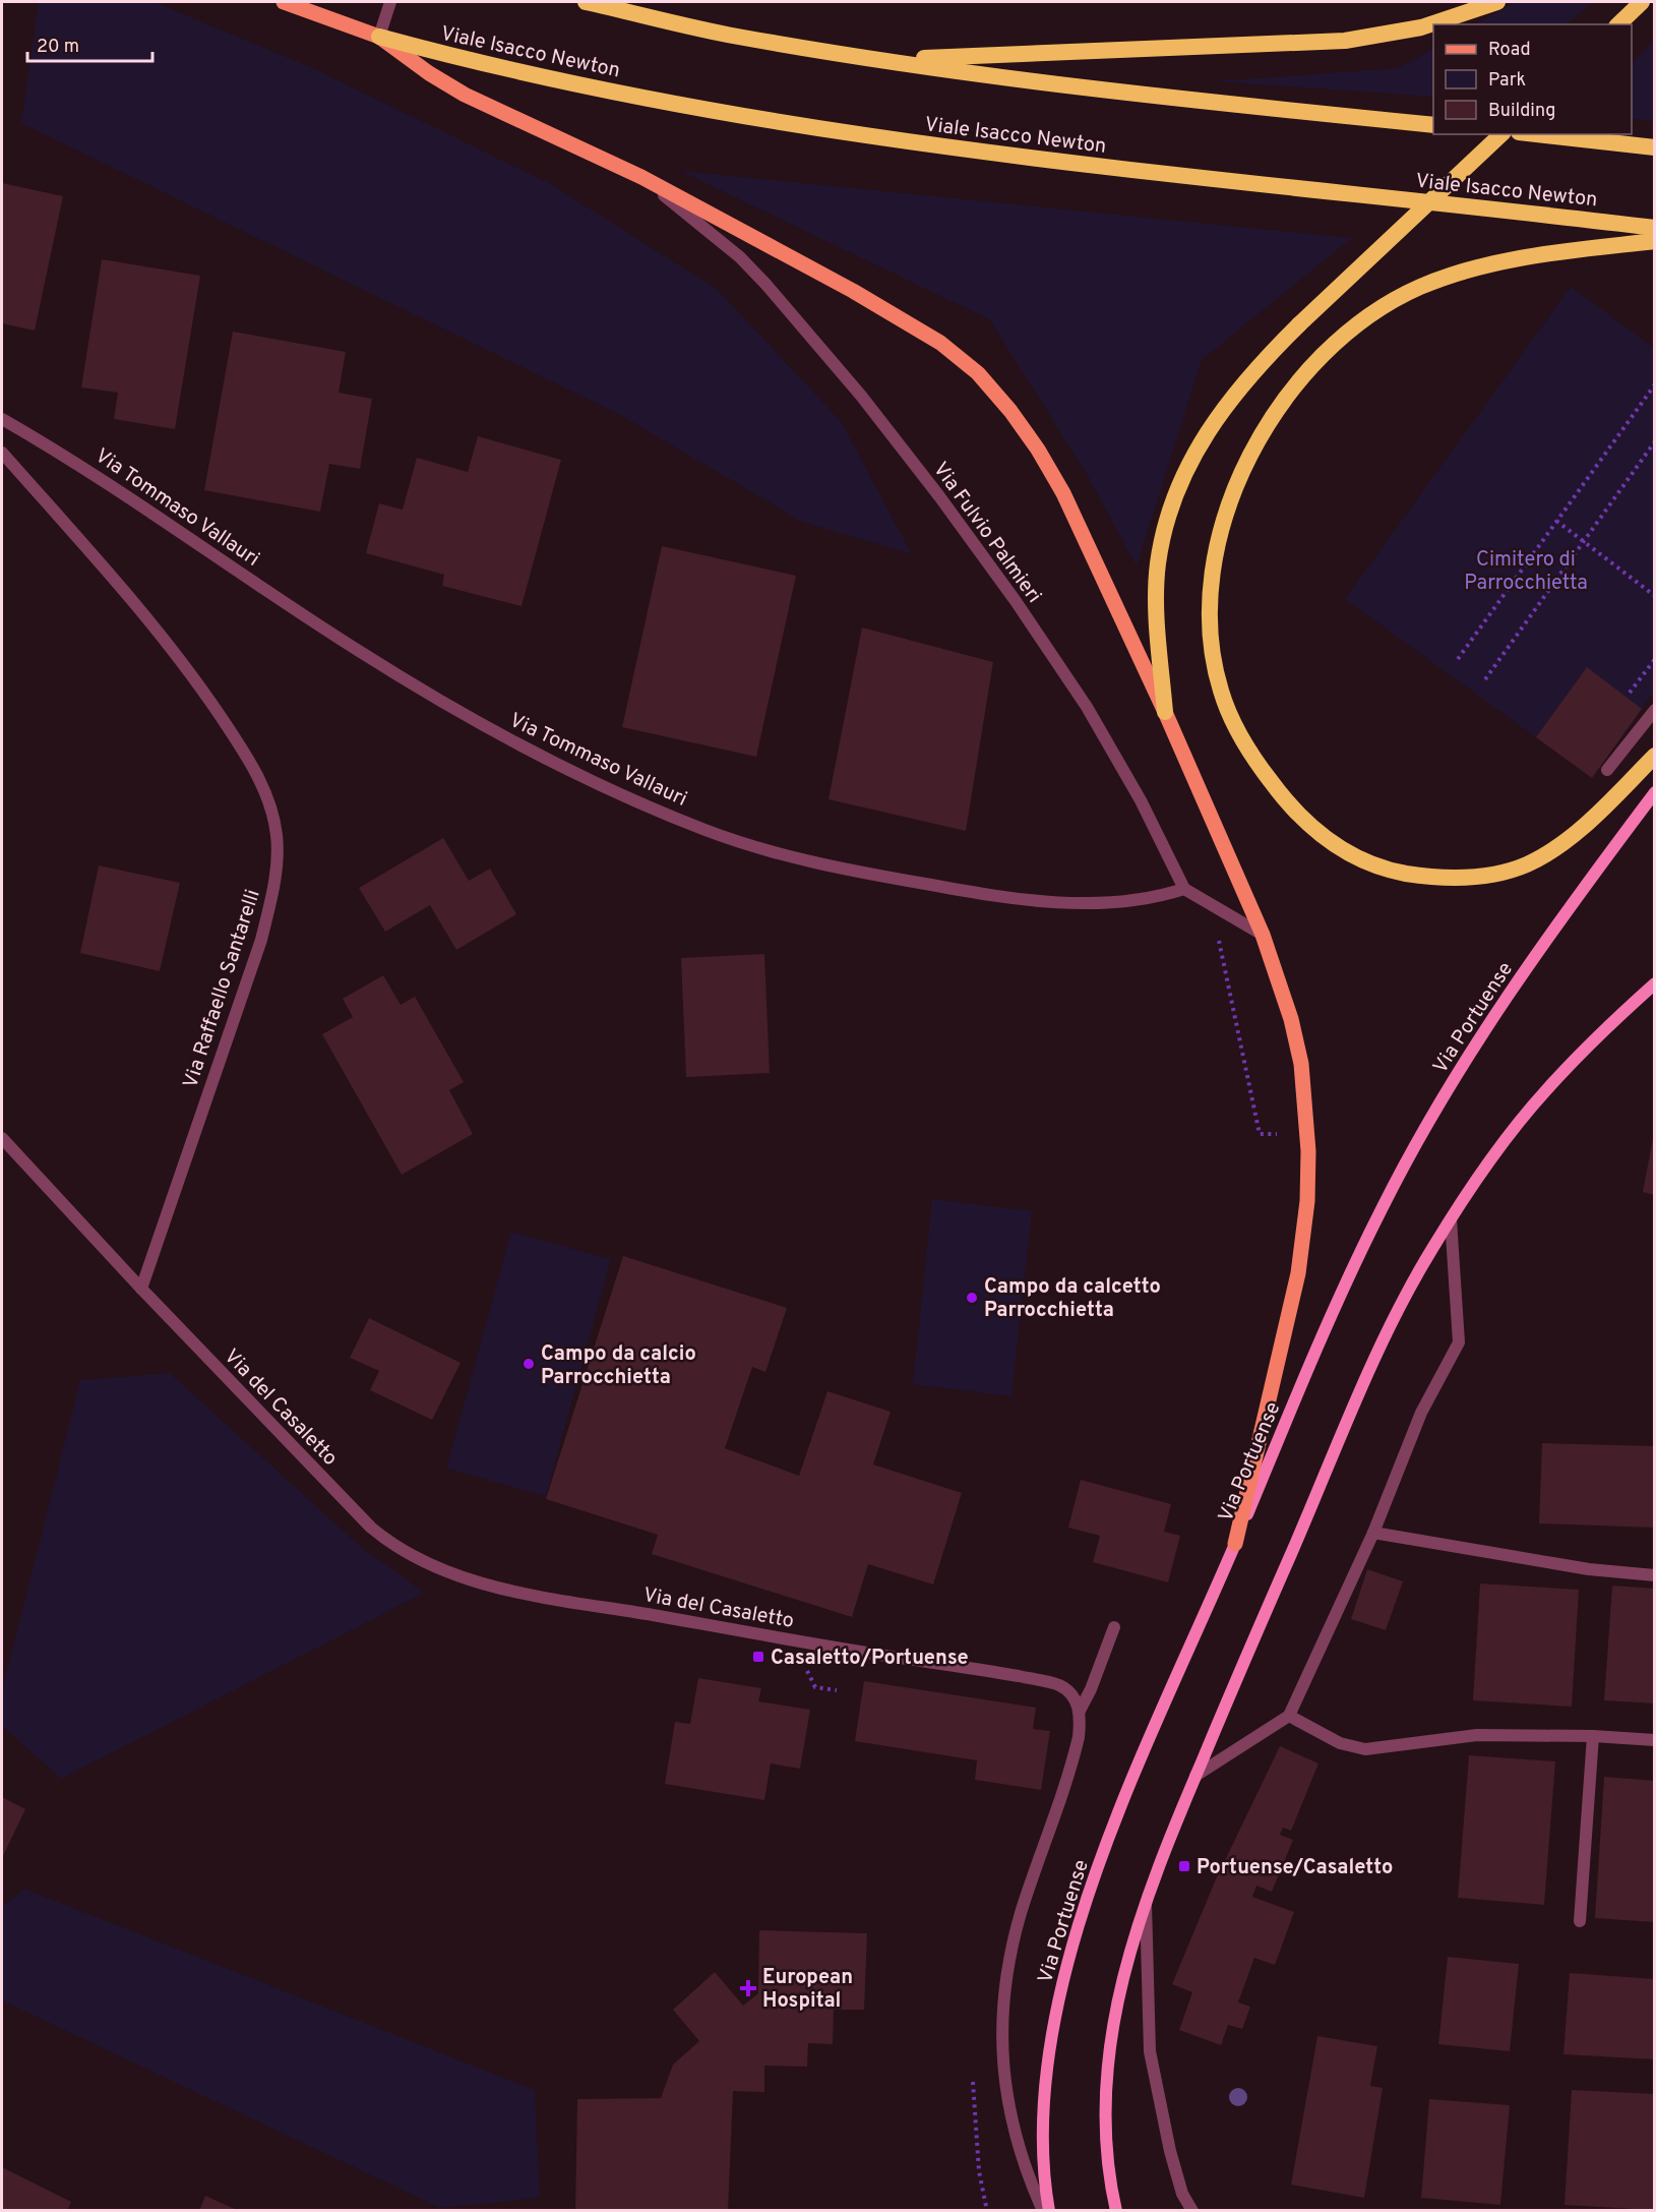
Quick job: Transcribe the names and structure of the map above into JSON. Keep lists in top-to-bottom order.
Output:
{
  "streets": {
    "highway": ["Viale Isacco Newton"],
    "main road": ["Via Portuense"],
    "street": [
      "Via Tommaso Vallauri",
      "Via Fulvio Palmieri",
      "Via Raffaello Santarelli",
      "Via del Casaletto"
    ]
  },
  "crossings": [
    ["Via Tommaso Vallauri", "Via Fulvio Palmieri"],
    ["Via Raffaello Santarelli", "Via del Casaletto"]
  ],
  "parks": ["Cimitero di Parrocchietta"],
  "places": {
    "other": ["Campo da calcetto Parrocchietta", "Campo da calcio Parrocchietta"],
    "transit": ["Casaletto/Portuense", "Portuense/Casaletto"],
    "health": ["European Hospital"]
  },
  "legend": ["Road", "Park", "Building"],
  "scale_bar": "20 m"
}
